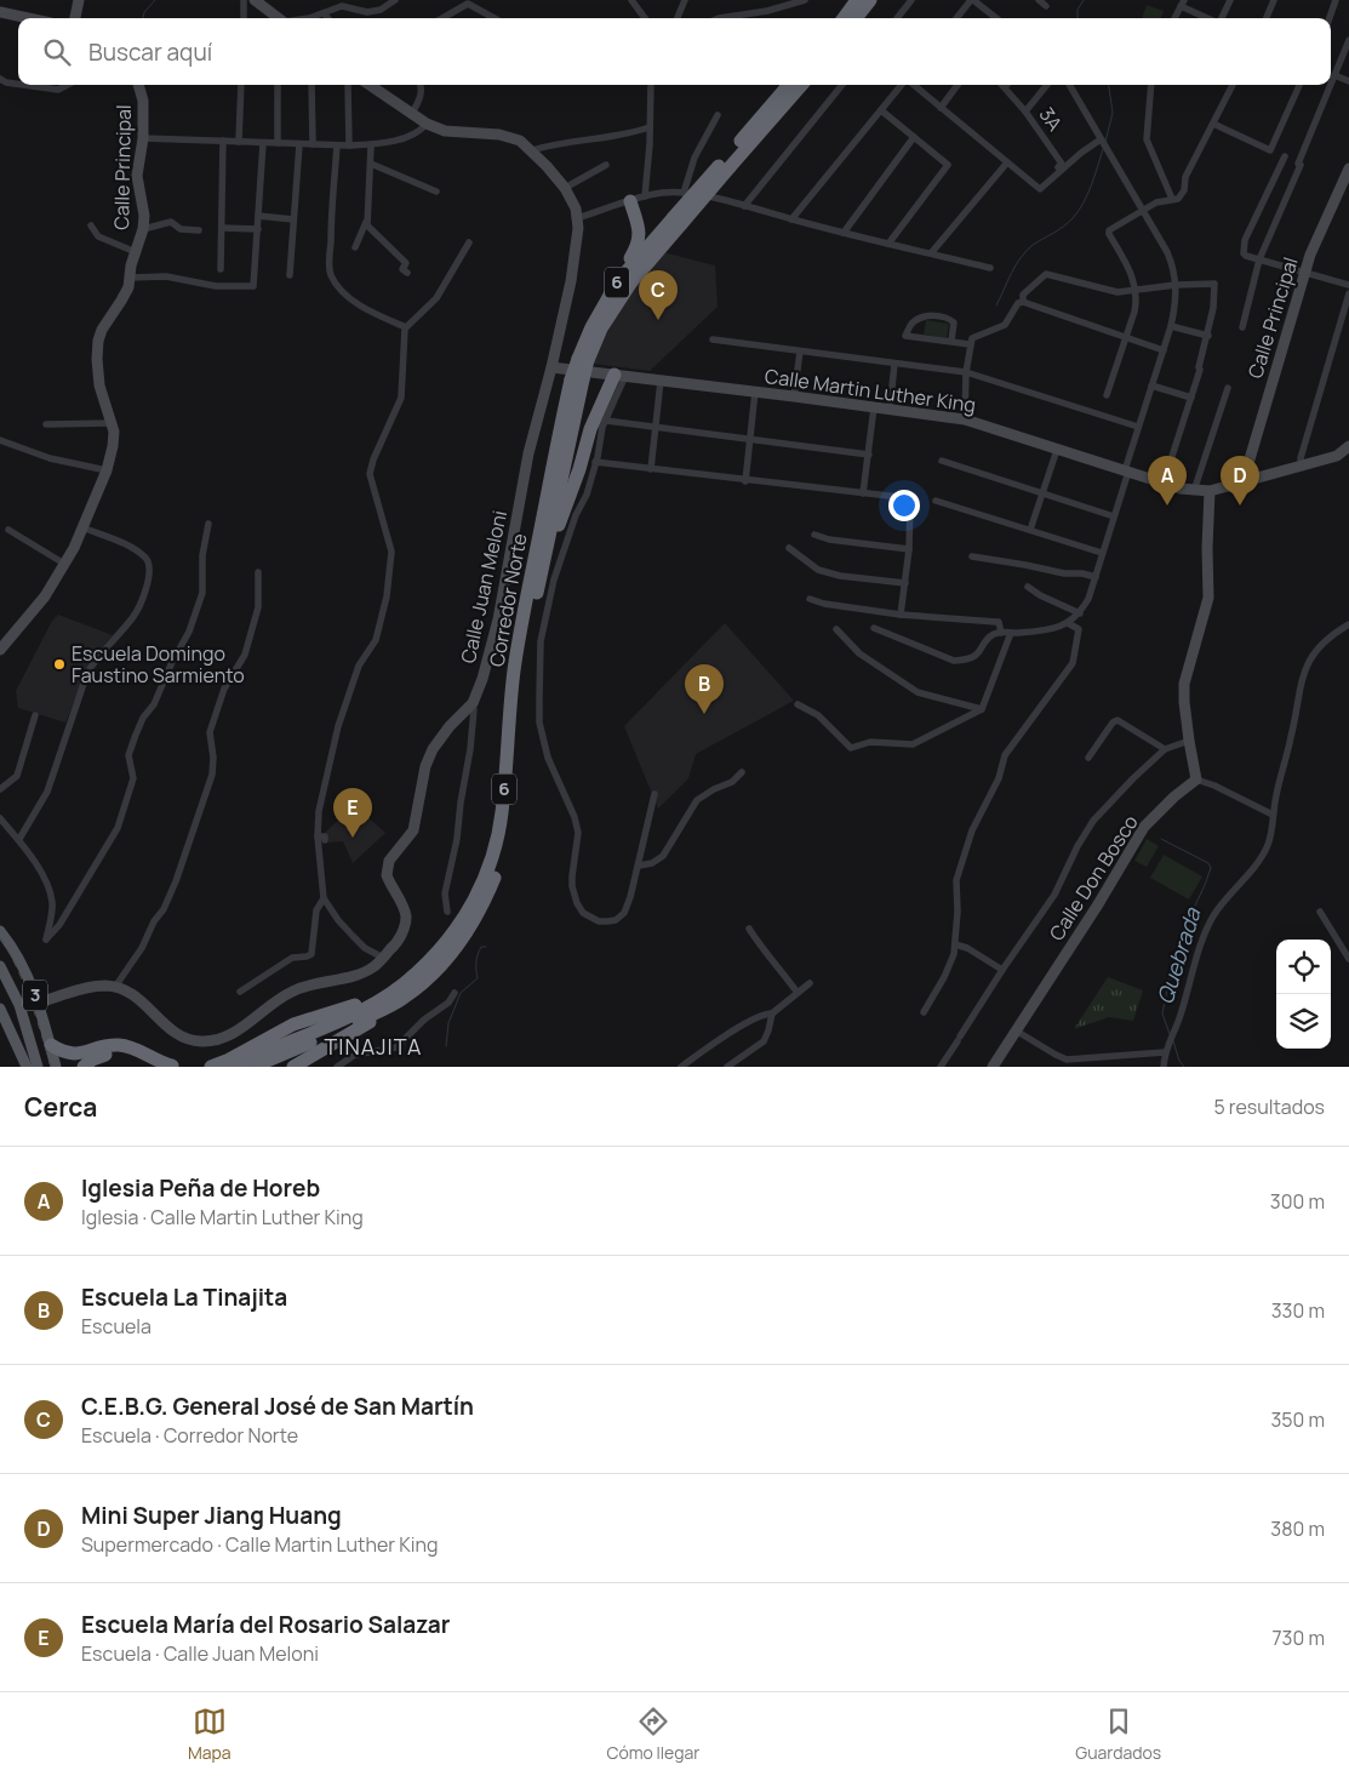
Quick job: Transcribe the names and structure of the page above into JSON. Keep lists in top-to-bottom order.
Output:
{
  "streets": {
    "highway": ["6", "Corredor Norte"],
    "main road": ["3"],
    "street": [
      "3A",
      "Calle Principal",
      "Calle Martin Luther King",
      "Calle Juan Meloni",
      "Calle Don Bosco"
    ]
  },
  "crossings": [
    ["Calle Principal", "Calle Martin Luther King"],
    ["Calle Martin Luther King", "Calle Juan Meloni"]
  ],
  "districts": ["TINAJITA"],
  "water": ["Quebrada"],
  "places": ["Escuela Domingo Faustino Sarmiento"],
  "page": {
    "search": "Buscar aquí",
    "pins": [
      "C",
      "A",
      "D",
      "B",
      "E"
    ],
    "heading": ["Cerca", "5 resultados"],
    "list": [
      {
        "mark": "A",
        "name": "Iglesia Peña de Horeb",
        "note": "Iglesia · Calle Martin Luther King",
        "value": "300 m"
      },
      {
        "mark": "B",
        "name": "Escuela La Tinajita",
        "note": "Escuela",
        "value": "330 m"
      },
      {
        "mark": "C",
        "name": "C.E.B.G. General José de San Martín",
        "note": "Escuela · Corredor Norte",
        "value": "350 m"
      },
      {
        "mark": "D",
        "name": "Mini Super Jiang Huang",
        "note": "Supermercado · Calle Martin Luther King",
        "value": "380 m"
      },
      {
        "mark": "E",
        "name": "Escuela María del Rosario Salazar",
        "note": "Escuela · Calle Juan Meloni",
        "value": "730 m"
      }
    ],
    "nav": ["Mapa", "Cómo llegar", "Guardados"]
  }
}
